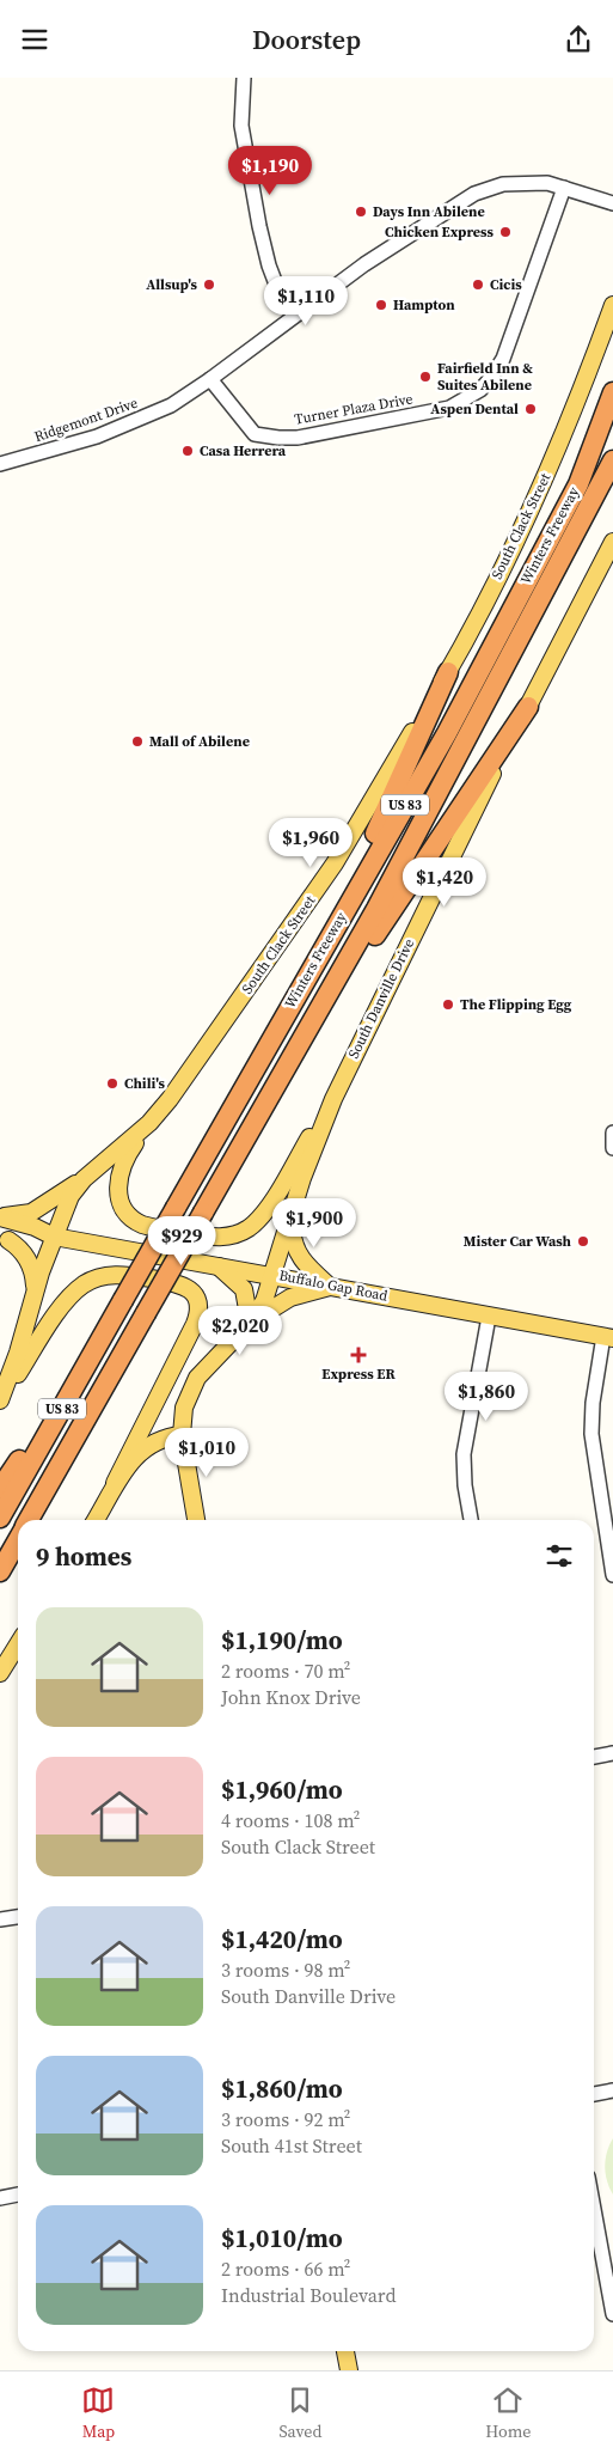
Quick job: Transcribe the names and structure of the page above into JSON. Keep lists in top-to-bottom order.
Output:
{
  "streets": {
    "highway": ["Winters Freeway", "US 83"],
    "main road": ["South Clack Street", "South Danville Drive", "Buffalo Gap Road"],
    "street": ["Turner Plaza Drive", "Ridgemont Drive"]
  },
  "crossings": [
    ["Turner Plaza Drive", "Ridgemont Drive"],
    ["South Clack Street", "Buffalo Gap Road"],
    ["South Danville Drive", "Buffalo Gap Road"]
  ],
  "places": {
    "other": [
      "Days Inn Abilene",
      "Chicken Express",
      "Allsup's",
      "Cicis",
      "Hampton",
      "Fairfield Inn & Suites Abilene",
      "Aspen Dental",
      "Casa Herrera",
      "Mall of Abilene",
      "The Flipping Egg",
      "Chili's",
      "Mister Car Wash"
    ],
    "health": ["Express ER"]
  },
  "page": {
    "header": "Doorstep",
    "price": [
      "$1,190",
      "$1,110",
      "$1,960",
      "$1,420",
      "$1,900",
      "$929",
      "$2,020",
      "$1,860",
      "$1,010"
    ],
    "heading": "9 homes",
    "list": [
      {
        "name": "$1,190/mo",
        "note": "2 rooms · 70 m² · John Knox Drive"
      },
      {
        "name": "$1,960/mo",
        "note": "4 rooms · 108 m² · South Clack Street"
      },
      {
        "name": "$1,420/mo",
        "note": "3 rooms · 98 m² · South Danville Drive"
      },
      {
        "name": "$1,860/mo",
        "note": "3 rooms · 92 m² · South 41st Street"
      },
      {
        "name": "$1,010/mo",
        "note": "2 rooms · 66 m² · Industrial Boulevard"
      }
    ],
    "tabs": ["Map", "Saved", "Home"]
  }
}
